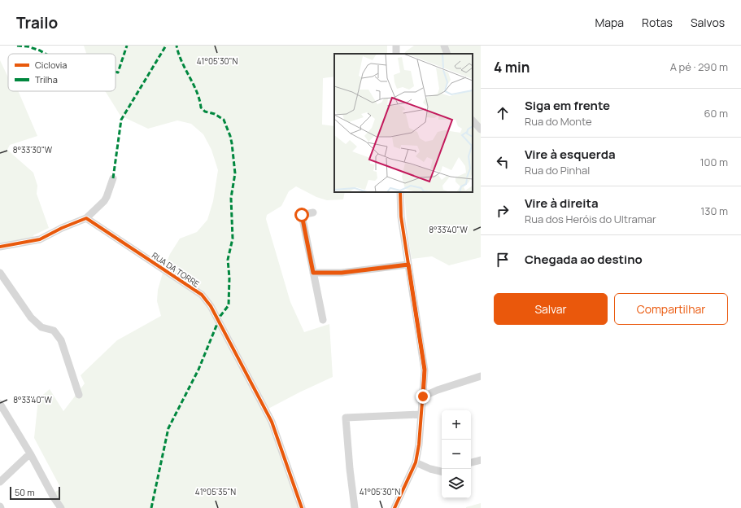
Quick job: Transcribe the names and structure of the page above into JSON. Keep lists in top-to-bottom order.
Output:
{
  "streets": {
    "street": ["RUA DA TORRE"]
  },
  "legend": ["Ciclovia", "Trilha"],
  "scale_bar": "50 m",
  "page": {
    "header": "Trailo",
    "nav": ["Mapa", "Rotas", "Salvos"],
    "heading": ["4 min", "A pé · 290 m"],
    "list": [
      ["Siga em frente", "Rua do Monte", "60 m"],
      ["Vire à esquerda", "Rua do Pinhal", "100 m"],
      ["Vire à direita", "Rua dos Heróis do Ultramar", "130 m"],
      "Chegada ao destino"
    ],
    "buttons": ["Salvar", "Compartilhar"],
    "map_buttons": ["+", "−"],
    "scale": "50 m"
  },
  "coordinates": [
    "41°05'30\"N",
    "8°33'30\"W",
    "8°33'40\"W",
    "41°05'35\"N"
  ]
}
